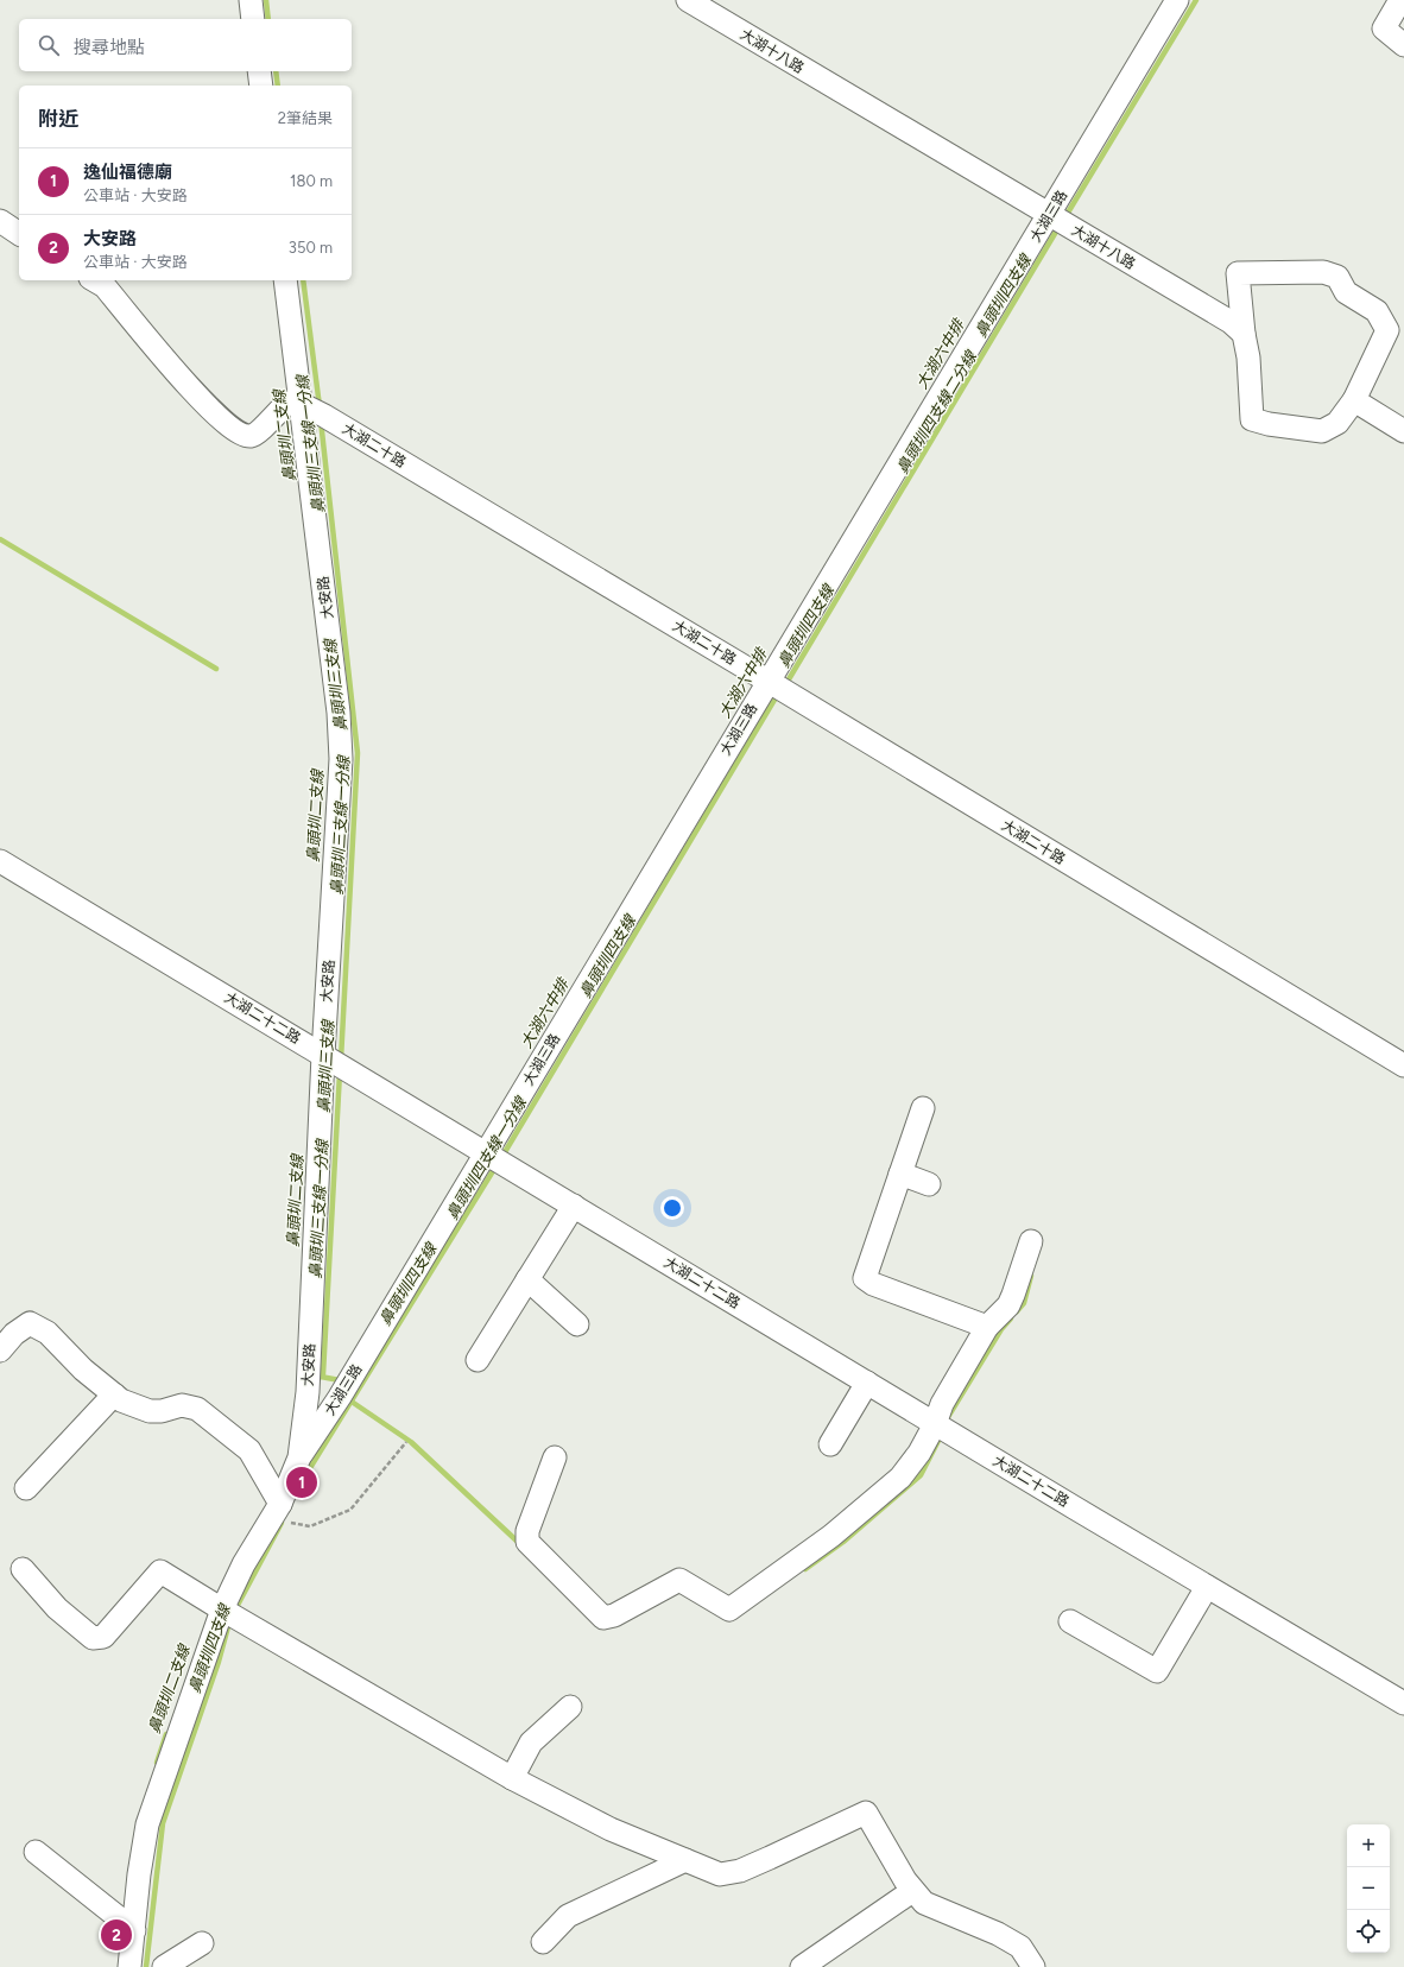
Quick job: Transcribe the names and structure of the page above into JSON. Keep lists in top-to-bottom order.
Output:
{
  "streets": {
    "street": [
      "大湖十八路",
      "大湖三路",
      "大湖二十路",
      "大安路",
      "大湖二十二路"
    ]
  },
  "crossings": [
    ["大湖十八路", "大湖三路"],
    ["大湖三路", "大湖二十路"],
    ["大湖三路", "大安路"],
    ["大湖三路", "大湖二十二路"],
    ["大湖二十路", "大安路"],
    ["大安路", "大湖二十二路"]
  ],
  "water": [
    "鼻頭圳四支線",
    "大湖六中排",
    "鼻頭圳四支線二分線",
    "鼻頭圳二支線",
    "鼻頭圳三支線一分線",
    "鼻頭圳三支線",
    "鼻頭圳四支線一分線"
  ],
  "page": {
    "search": "搜尋地點",
    "heading": ["附近", "2筆結果"],
    "list": [
      {
        "mark": "1",
        "name": "逸仙福德廟",
        "note": "公車站 · 大安路",
        "value": "180 m"
      },
      {
        "mark": "2",
        "name": "大安路",
        "note": "公車站 · 大安路",
        "value": "350 m"
      }
    ],
    "pins": ["1", "2"],
    "map_buttons": ["+", "−"]
  }
}
